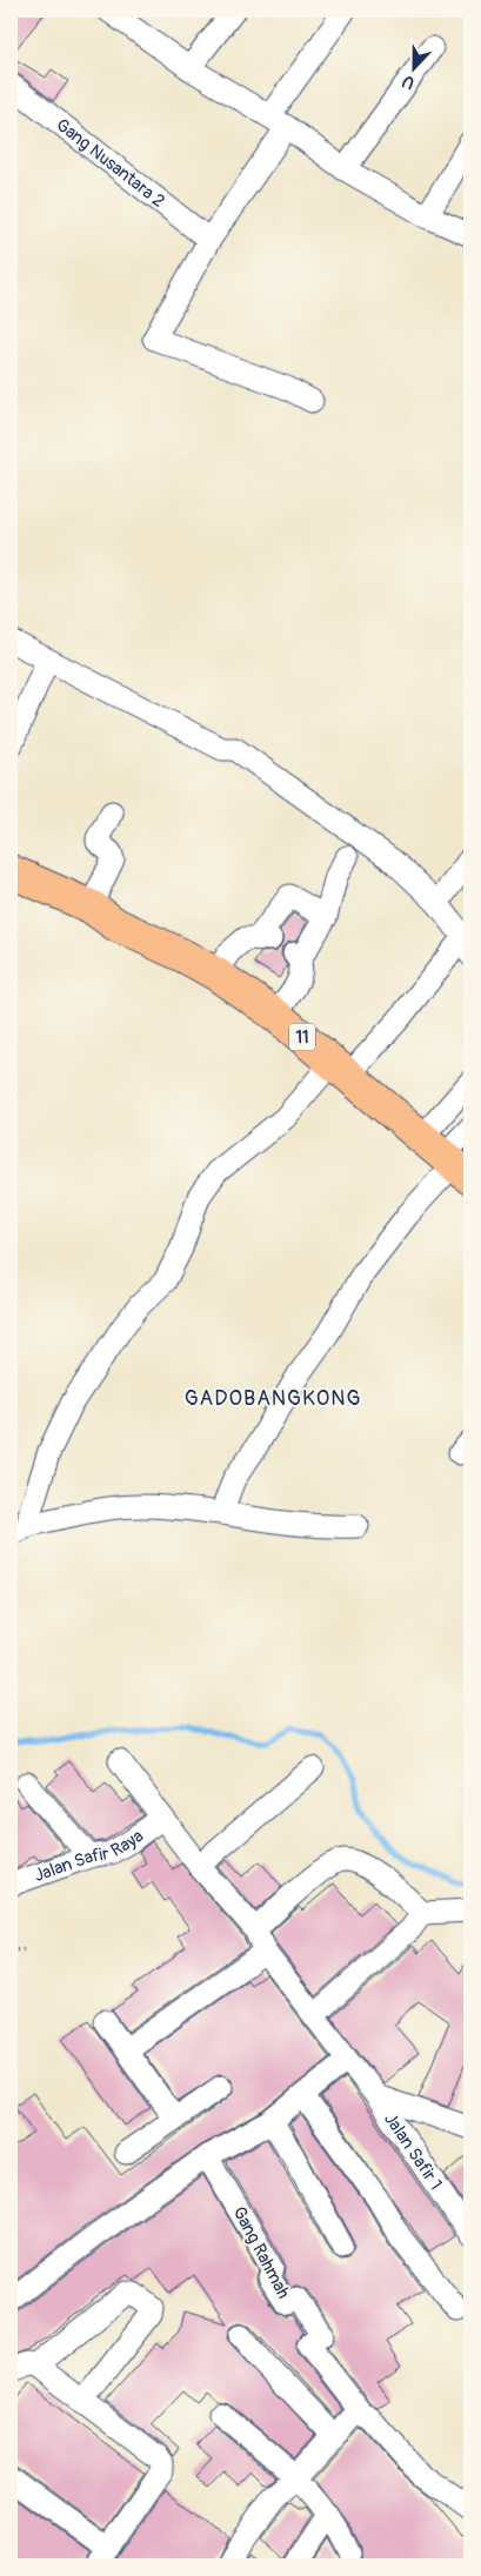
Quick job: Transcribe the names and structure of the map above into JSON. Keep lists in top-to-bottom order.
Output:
{
  "streets": {
    "highway": ["11"],
    "street": [
      "Gang Nusantara 2",
      "Jalan Safir Raya",
      "Jalan Safir 1",
      "Gang Rahmah"
    ]
  },
  "crossings": [
    ["Jalan Safir Raya", "Jalan Safir 1"]
  ],
  "districts": ["GADOBANGKONG"],
  "north": "bottom"
}
